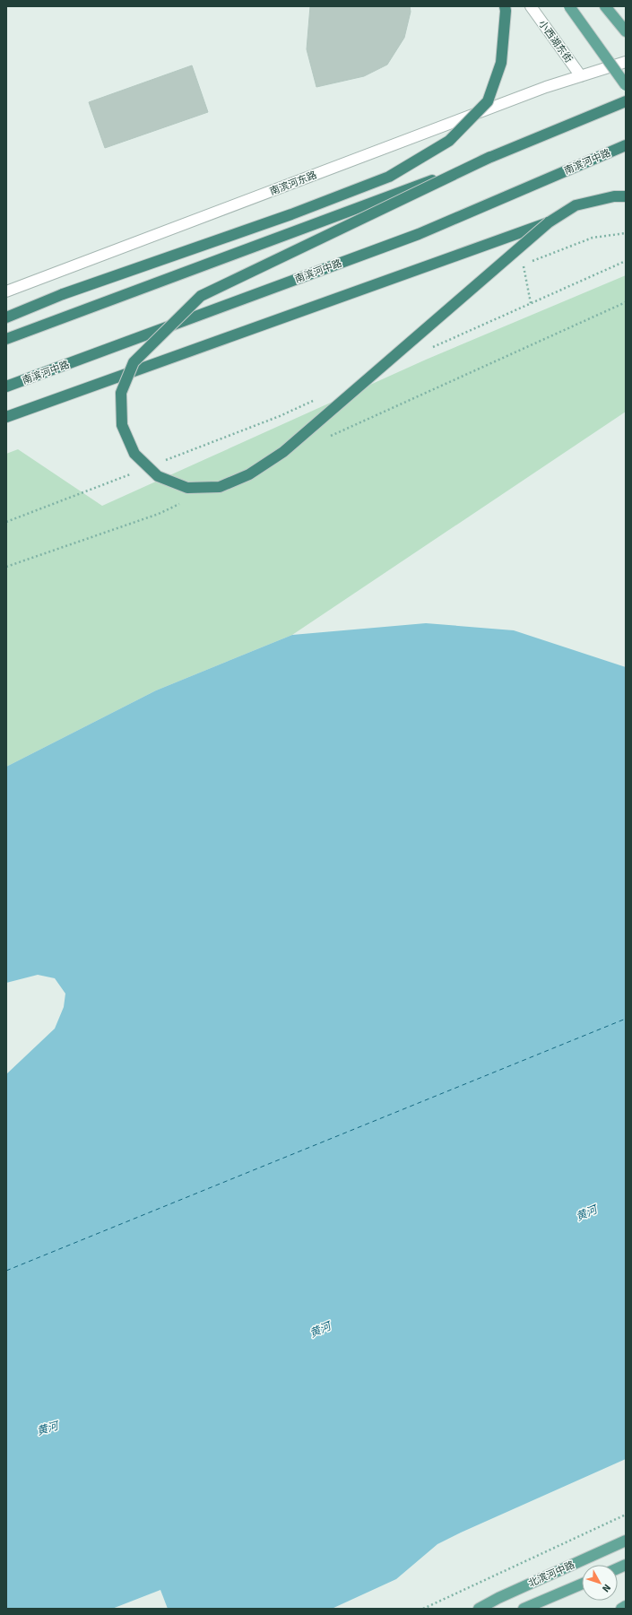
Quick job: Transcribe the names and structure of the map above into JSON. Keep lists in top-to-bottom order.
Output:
{
  "streets": {
    "highway": ["南滨河中路"],
    "main road": ["北滨河中路"],
    "street": ["小西湖东街", "南滨河东路"]
  },
  "crossings": [
    ["小西湖东街", "南滨河东路"]
  ],
  "water": ["黄河"],
  "north": "bottom right"
}
